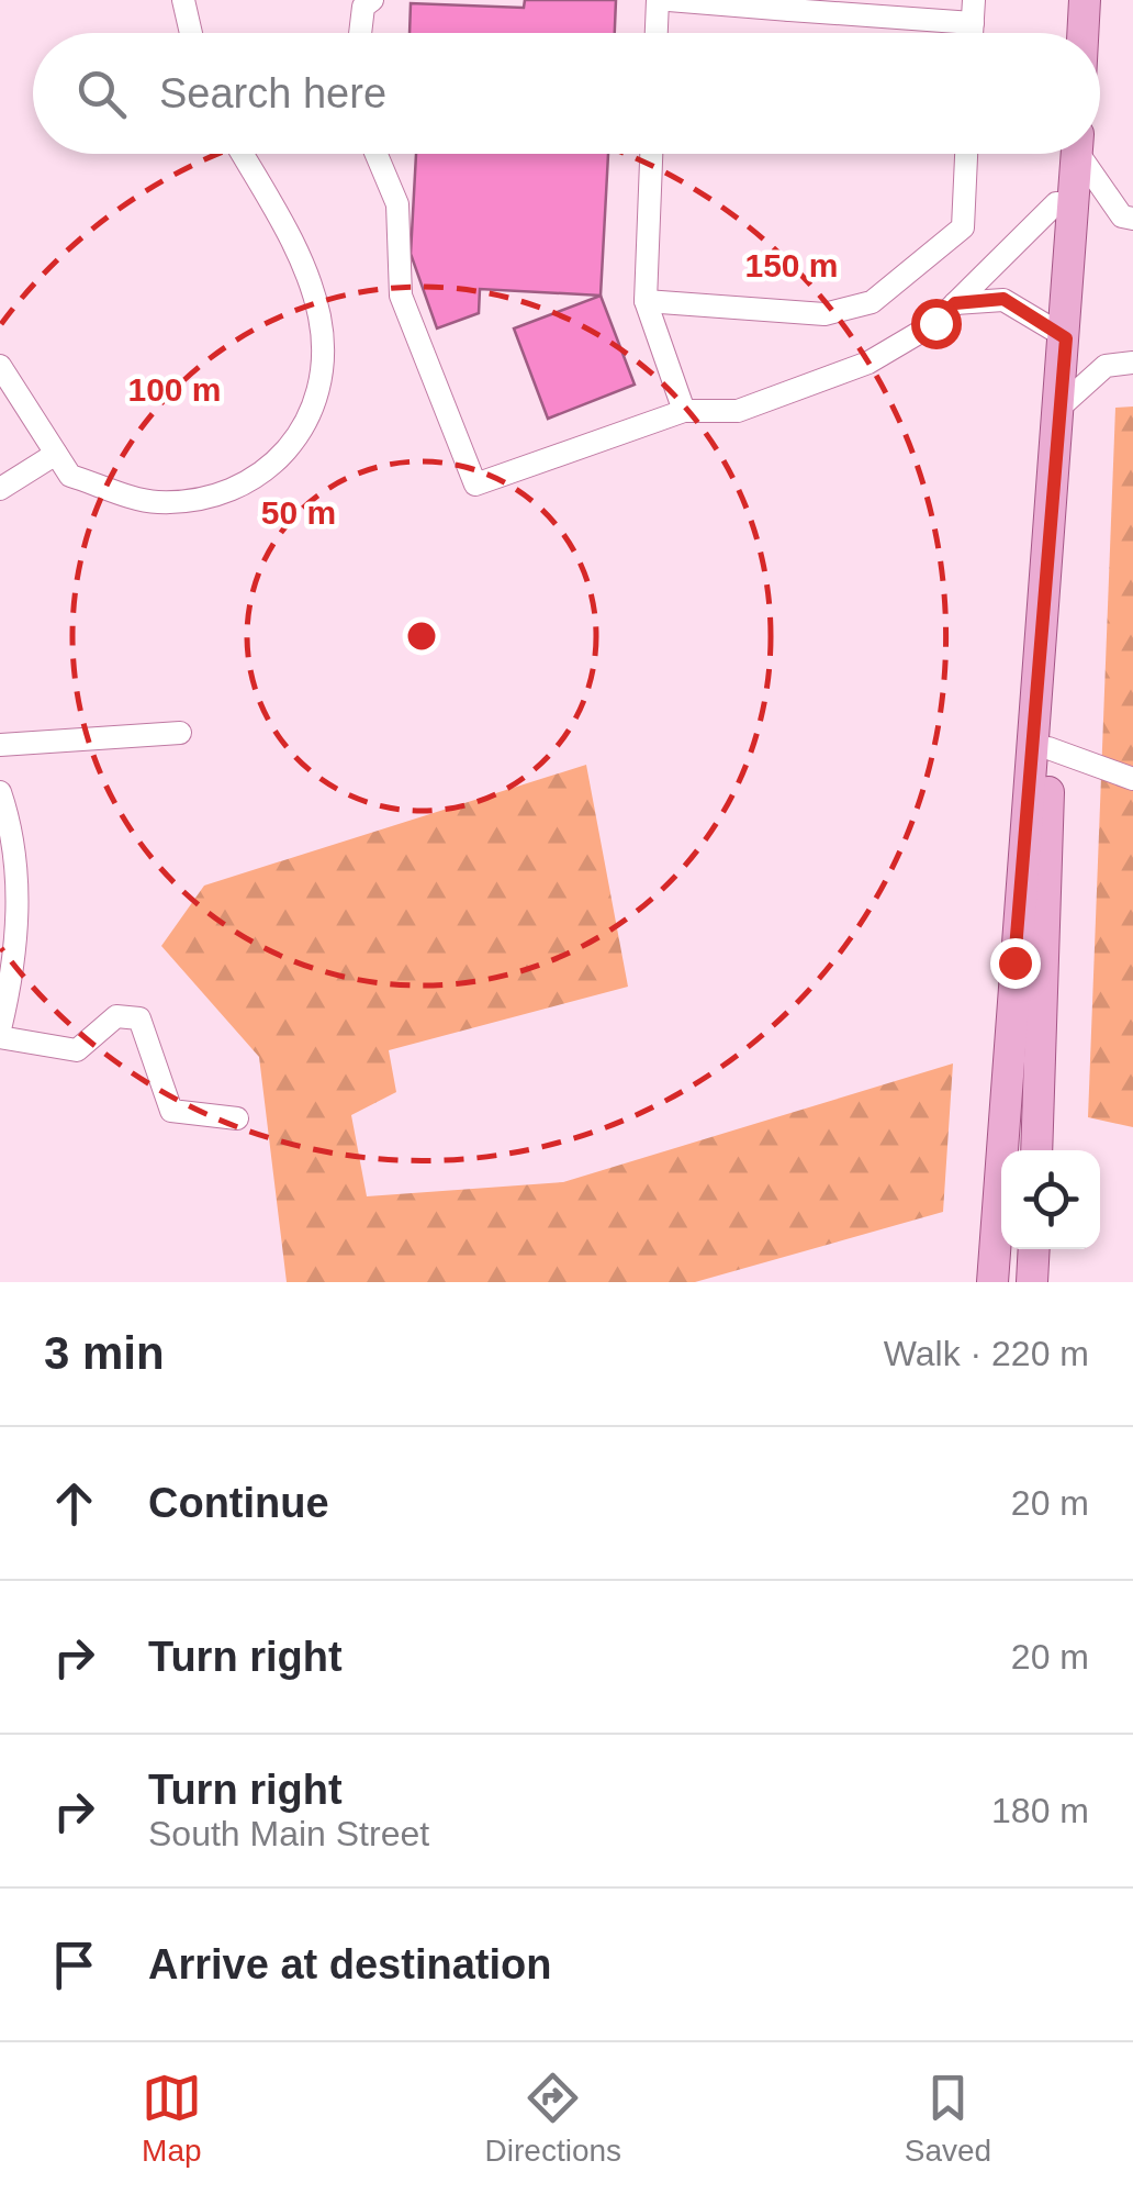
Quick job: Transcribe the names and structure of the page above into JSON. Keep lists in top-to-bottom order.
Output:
{
  "page": {
    "search": "Search here",
    "heading": ["3 min", "Walk · 220 m"],
    "list": [
      ["Continue", "20 m"],
      ["Turn right", "20 m"],
      ["Turn right", "South Main Street", "180 m"],
      "Arrive at destination"
    ],
    "nav": ["Map", "Directions", "Saved"]
  },
  "rings": ["150 m", "100 m", "50 m"]
}
